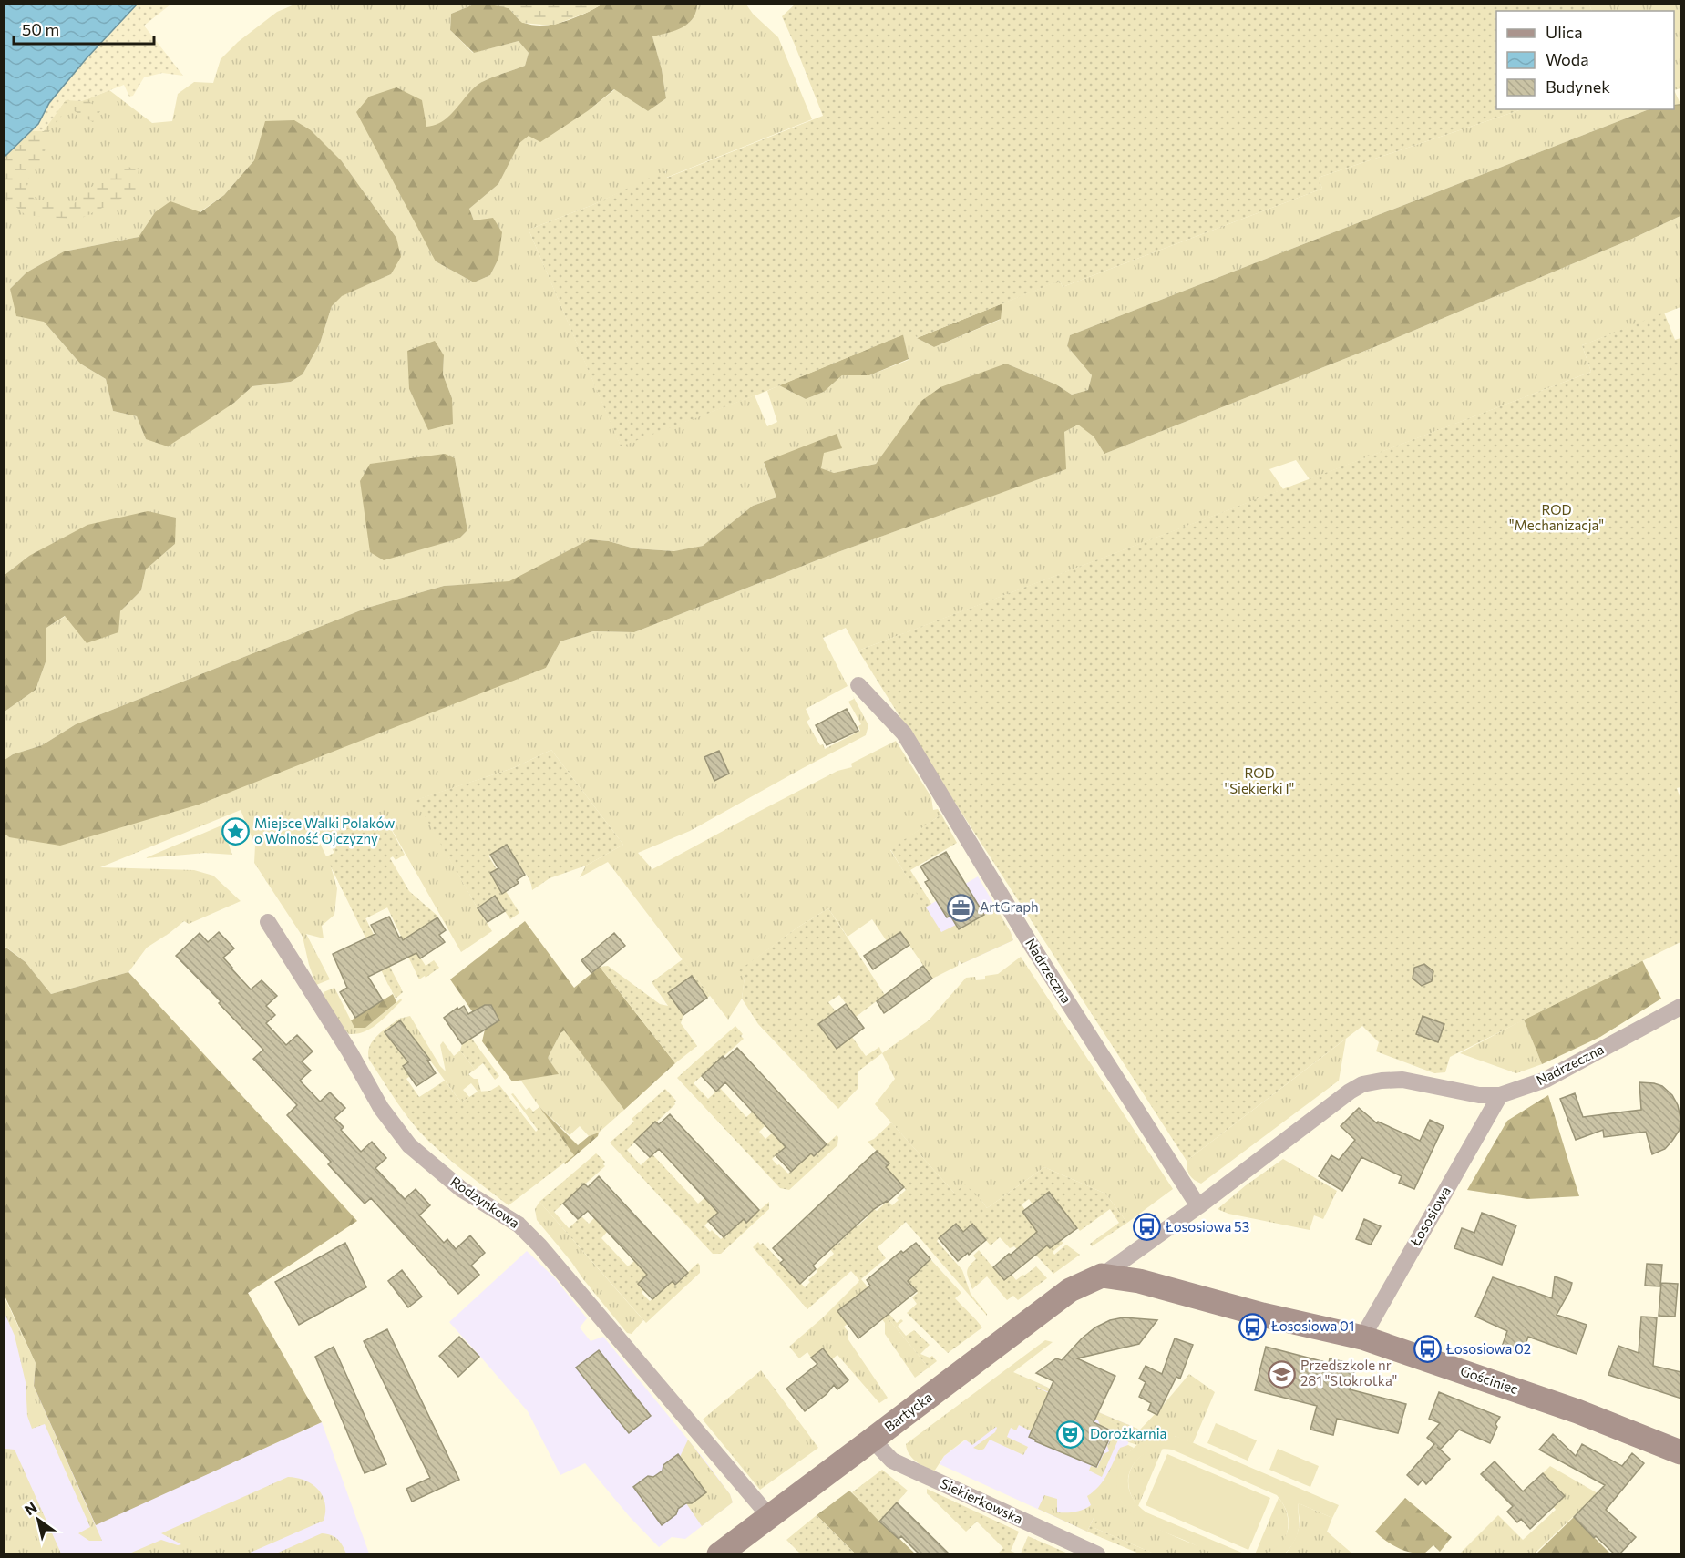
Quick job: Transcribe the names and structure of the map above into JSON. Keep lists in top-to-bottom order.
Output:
{
  "streets": {
    "street": [
      "Nadrzeczna",
      "Rodzynkowa",
      "Łososiowa",
      "Gościniec",
      "Bartycka",
      "Siekierkowska"
    ]
  },
  "crossings": [
    ["Nadrzeczna", "Łososiowa"],
    ["Nadrzeczna", "Gościniec"],
    ["Nadrzeczna", "Bartycka"],
    ["Rodzynkowa", "Bartycka"],
    ["Łososiowa", "Gościniec"],
    ["Gościniec", "Bartycka"],
    ["Bartycka", "Siekierkowska"]
  ],
  "parks": ["ROD \"Mechanizacja\"", "ROD \"Siekierki I\""],
  "places": {
    "place": ["Miejsce Walki Polaków o Wolność Ojczyzny"],
    "office": ["ArtGraph"],
    "bus stop": ["Łososiowa 53", "Łososiowa 01", "Łososiowa 02"],
    "school or university": ["Przedszkole nr 281 \"Stokrotka\""],
    "theatre": ["Dorożkarnia"]
  },
  "legend": ["Ulica", "Woda", "Budynek"],
  "scale_bar": "50 m",
  "north": "top left"
}
